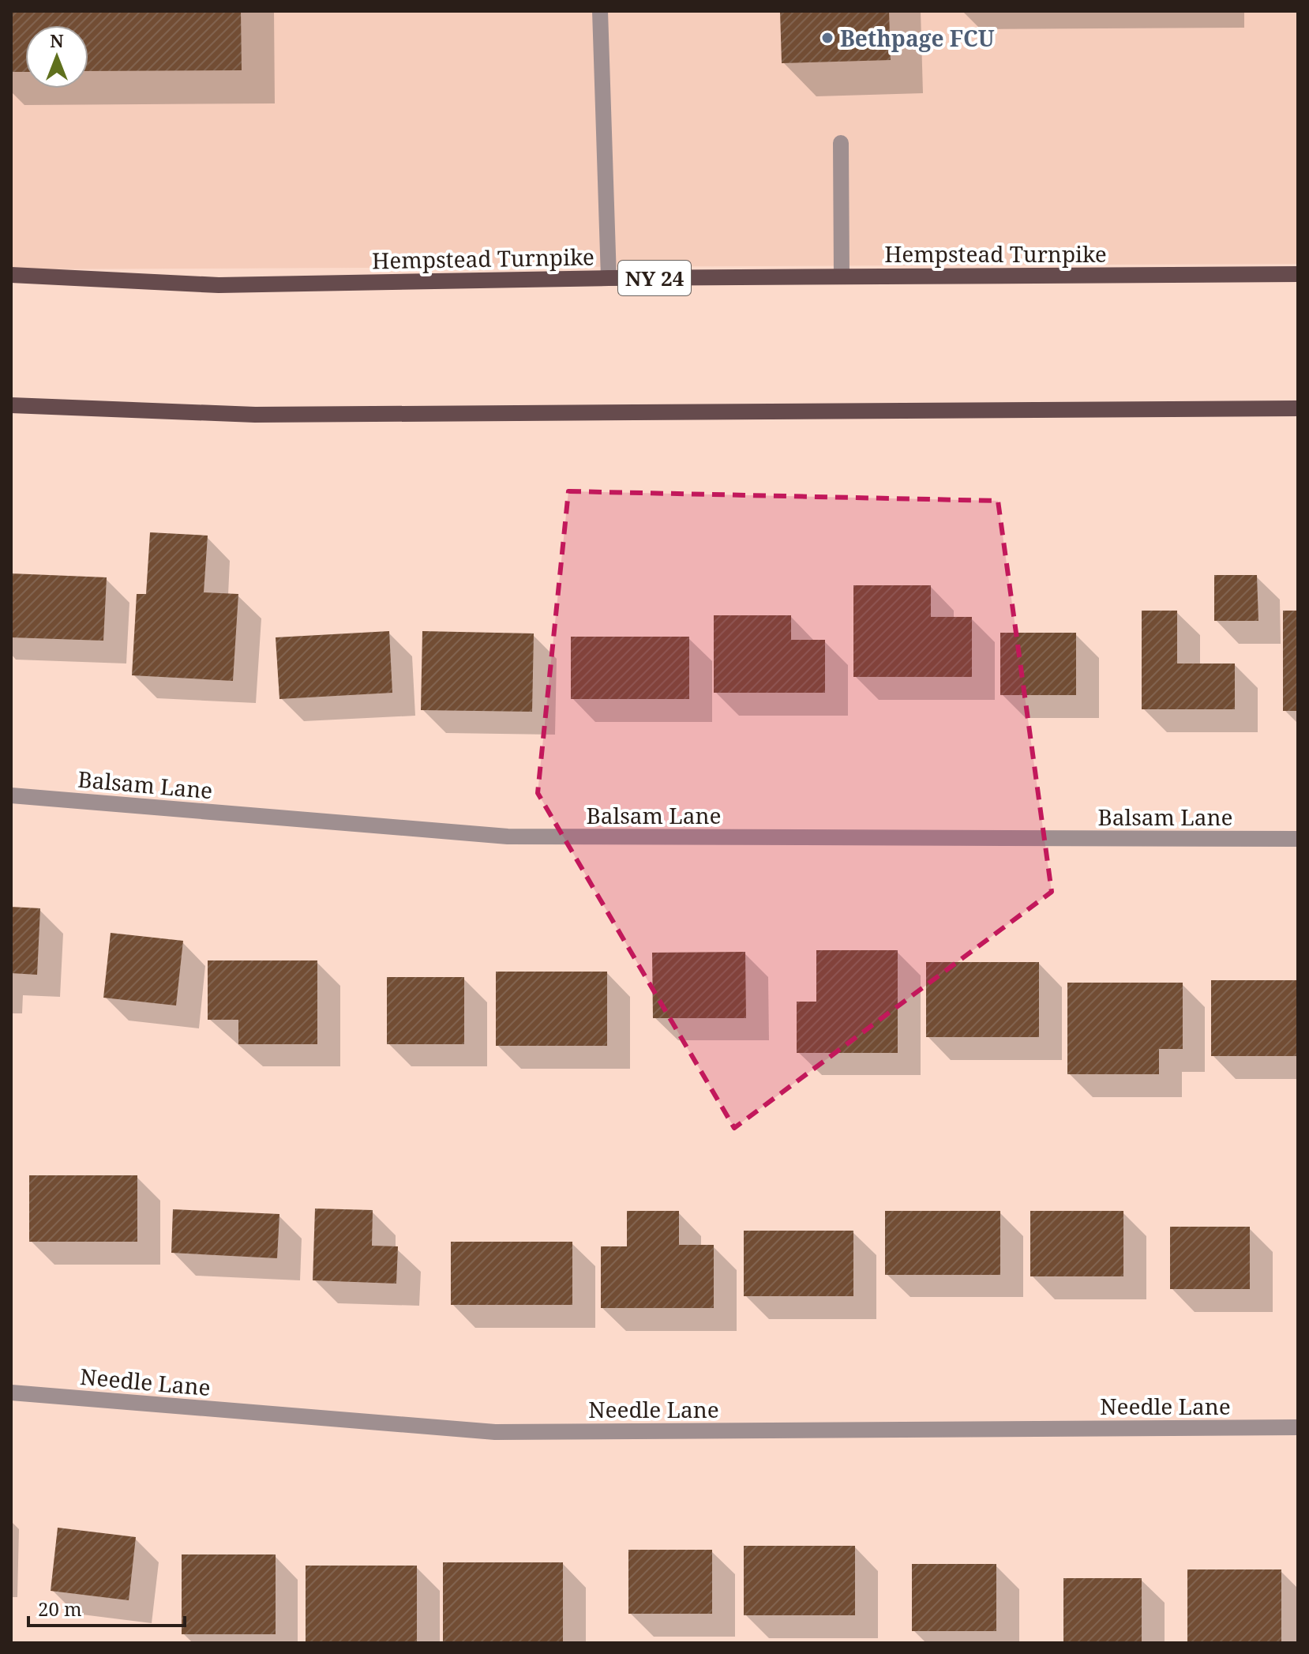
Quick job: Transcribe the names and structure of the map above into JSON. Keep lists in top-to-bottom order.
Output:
{
  "streets": {
    "main road": ["Hempstead Turnpike", "NY 24"],
    "street": ["Balsam Lane", "Needle Lane"]
  },
  "places": ["Bethpage FCU"],
  "scale_bar": "20 m",
  "north": "top"
}
